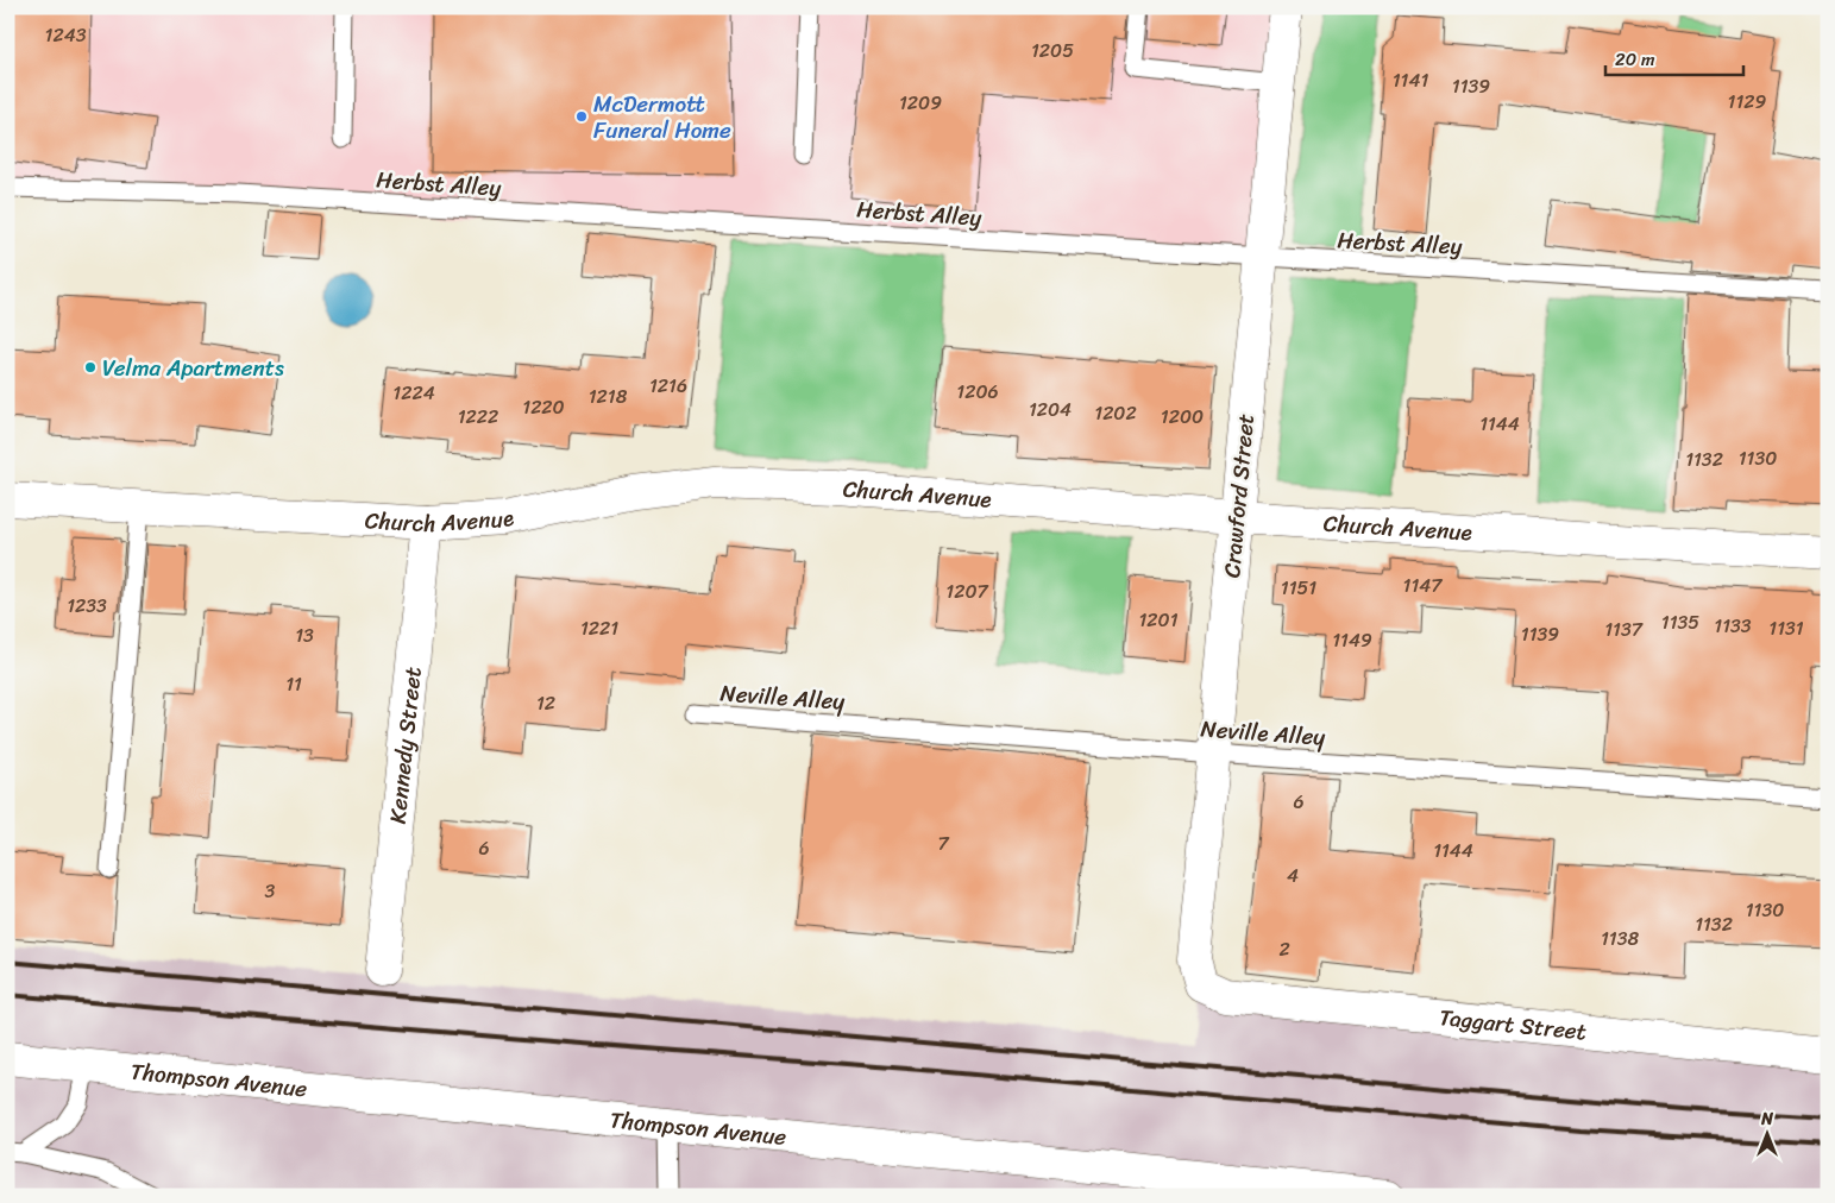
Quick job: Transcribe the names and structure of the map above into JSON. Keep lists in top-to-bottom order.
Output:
{
  "streets": {
    "street": [
      "Church Avenue",
      "Crawford Street",
      "Kennedy Street",
      "Taggart Street",
      "Thompson Avenue"
    ],
    "lane": ["Herbst Alley", "Neville Alley"]
  },
  "crossings": [
    ["Herbst Alley", "Crawford Street"],
    ["Church Avenue", "Crawford Street"],
    ["Church Avenue", "Kennedy Street"],
    ["Crawford Street", "Neville Alley"],
    ["Crawford Street", "Taggart Street"]
  ],
  "places": ["McDermott Funeral Home", "Velma Apartments"],
  "house_numbers": [
    "1243",
    "1205",
    "1141",
    "1139",
    "1129",
    "1209",
    "1216",
    "1206",
    "1224",
    "1218",
    "1220",
    "1204",
    "1202",
    "1222",
    "1200",
    "1144",
    "1130",
    "1132",
    "1147",
    "1151",
    "1207",
    "1233",
    "1201",
    "1135",
    "1133",
    "1221",
    "1131",
    "1137",
    "1139",
    "13",
    "1149",
    "11",
    "12",
    "6",
    "7",
    "6",
    "1144",
    "4",
    "3",
    "1130",
    "1132",
    "1138",
    "2"
  ],
  "scale_bar": "20 m",
  "north": "top"
}
